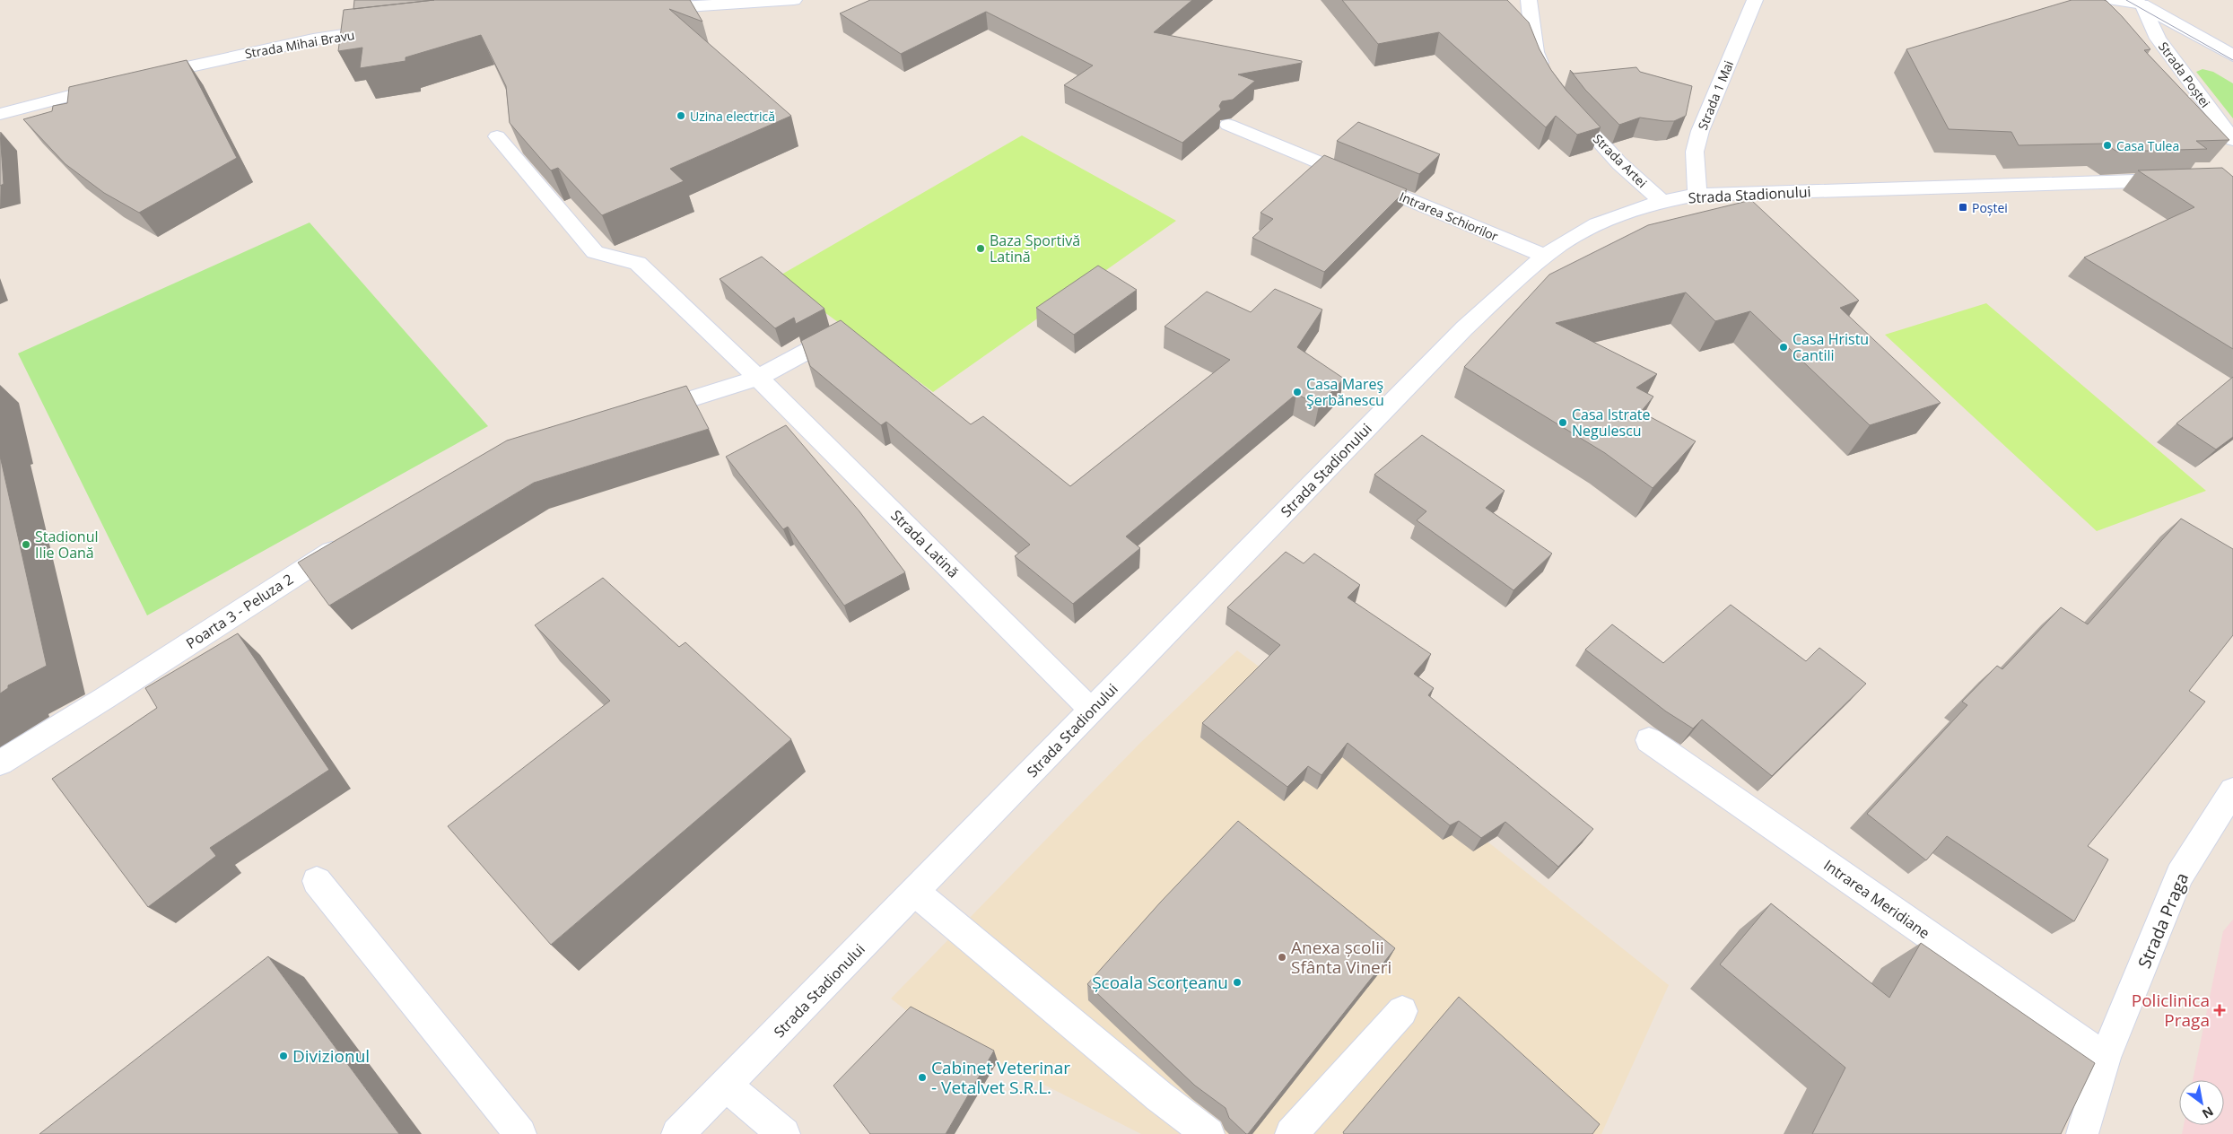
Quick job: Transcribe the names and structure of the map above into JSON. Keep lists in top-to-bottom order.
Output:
{
  "streets": {
    "street": [
      "Strada Mihai Bravu",
      "Strada Poștei",
      "Strada 1 Mai",
      "Strada Artei",
      "Strada Stadionului",
      "Intrarea Schiorilor",
      "Strada Latină",
      "Poarta 3 - Peluza 2",
      "Intrarea Meridiane",
      "Strada Praga"
    ]
  },
  "crossings": [
    ["Strada 1 Mai", "Strada Stadionului"],
    ["Strada Artei", "Strada Stadionului"],
    ["Strada Stadionului", "Intrarea Schiorilor"],
    ["Strada Stadionului", "Strada Latină"],
    ["Intrarea Meridiane", "Strada Praga"]
  ],
  "places": {
    "other": [
      "Uzina electrică",
      "Casa Tulea",
      "Baza Sportivă Latină",
      "Casa Hristu Cantili",
      "Casa Mareş Şerbănescu",
      "Casa Istrate Negulescu",
      "Stadionul Ilie Oană",
      "Anexa școlii Sfânta Vineri",
      "Școala Scorțeanu",
      "Divizionul",
      "Cabinet Veterinar - Vetalvet S.R.L."
    ],
    "transit": ["Poștei"],
    "health": ["Policlinica Praga"]
  },
  "north": "bottom right"
}
